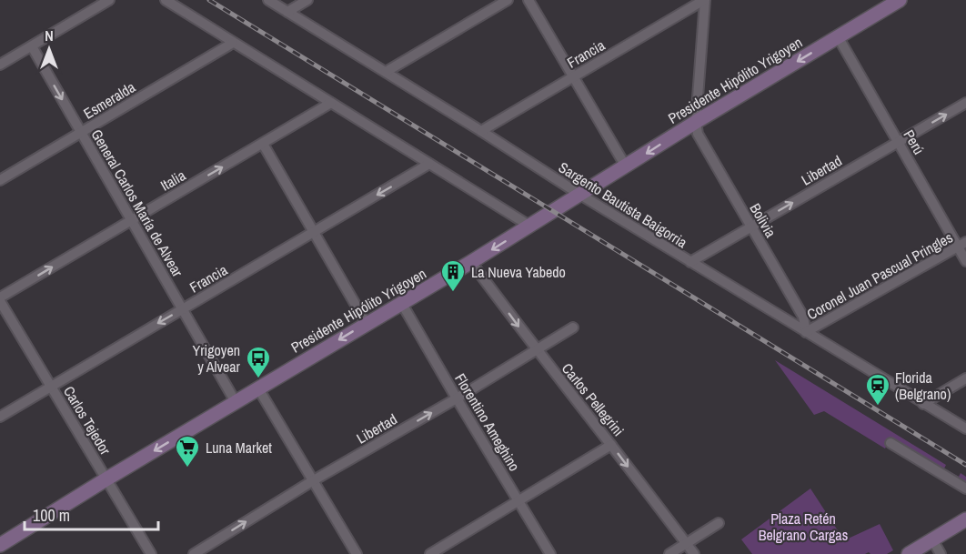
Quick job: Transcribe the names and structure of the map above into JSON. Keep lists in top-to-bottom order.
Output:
{
  "streets": {
    "street": [
      "Francia",
      "Presidente Hipólito Yrigoyen",
      "Esmeralda",
      "Perú",
      "Libertad",
      "Italia",
      "General Carlos María de Alvear",
      "Sargento Bautista Baigorria",
      "Bolivia",
      "Coronel Juan Pascual Pringles",
      "Carlos Pellegrini",
      "Carlos Tejedor",
      "Florentino Ameghino"
    ]
  },
  "crossings": [
    ["Francia", "General Carlos María de Alvear"],
    ["Francia", "Sargento Bautista Baigorria"],
    ["Francia", "Carlos Tejedor"],
    ["Presidente Hipólito Yrigoyen", "Perú"],
    ["Presidente Hipólito Yrigoyen", "General Carlos María de Alvear"],
    ["Presidente Hipólito Yrigoyen", "Sargento Bautista Baigorria"],
    ["Presidente Hipólito Yrigoyen", "Bolivia"],
    ["Presidente Hipólito Yrigoyen", "Carlos Pellegrini"],
    ["Presidente Hipólito Yrigoyen", "Carlos Tejedor"],
    ["Presidente Hipólito Yrigoyen", "Florentino Ameghino"],
    ["Esmeralda", "General Carlos María de Alvear"],
    ["Perú", "Libertad"],
    ["Perú", "Coronel Juan Pascual Pringles"],
    ["Libertad", "Sargento Bautista Baigorria"],
    ["Libertad", "Bolivia"],
    ["Libertad", "Carlos Pellegrini"],
    ["Libertad", "Florentino Ameghino"],
    ["Italia", "General Carlos María de Alvear"],
    ["Italia", "Carlos Tejedor"],
    ["Sargento Bautista Baigorria", "Bolivia"],
    ["Sargento Bautista Baigorria", "Coronel Juan Pascual Pringles"],
    ["Bolivia", "Coronel Juan Pascual Pringles"]
  ],
  "one_way": [
    "Francia",
    "Presidente Hipólito Yrigoyen",
    "Libertad",
    "Italia",
    "Carlos Pellegrini"
  ],
  "parks": ["Plaza Retén Belgrano Cargas"],
  "places": {
    "building": ["La Nueva Yabedo"],
    "bus stop": ["Yrigoyen y Alvear"],
    "station": ["Florida (Belgrano)"],
    "supermarket": ["Luna Market"]
  },
  "scale_bar": "100 m",
  "north": "top"
}
